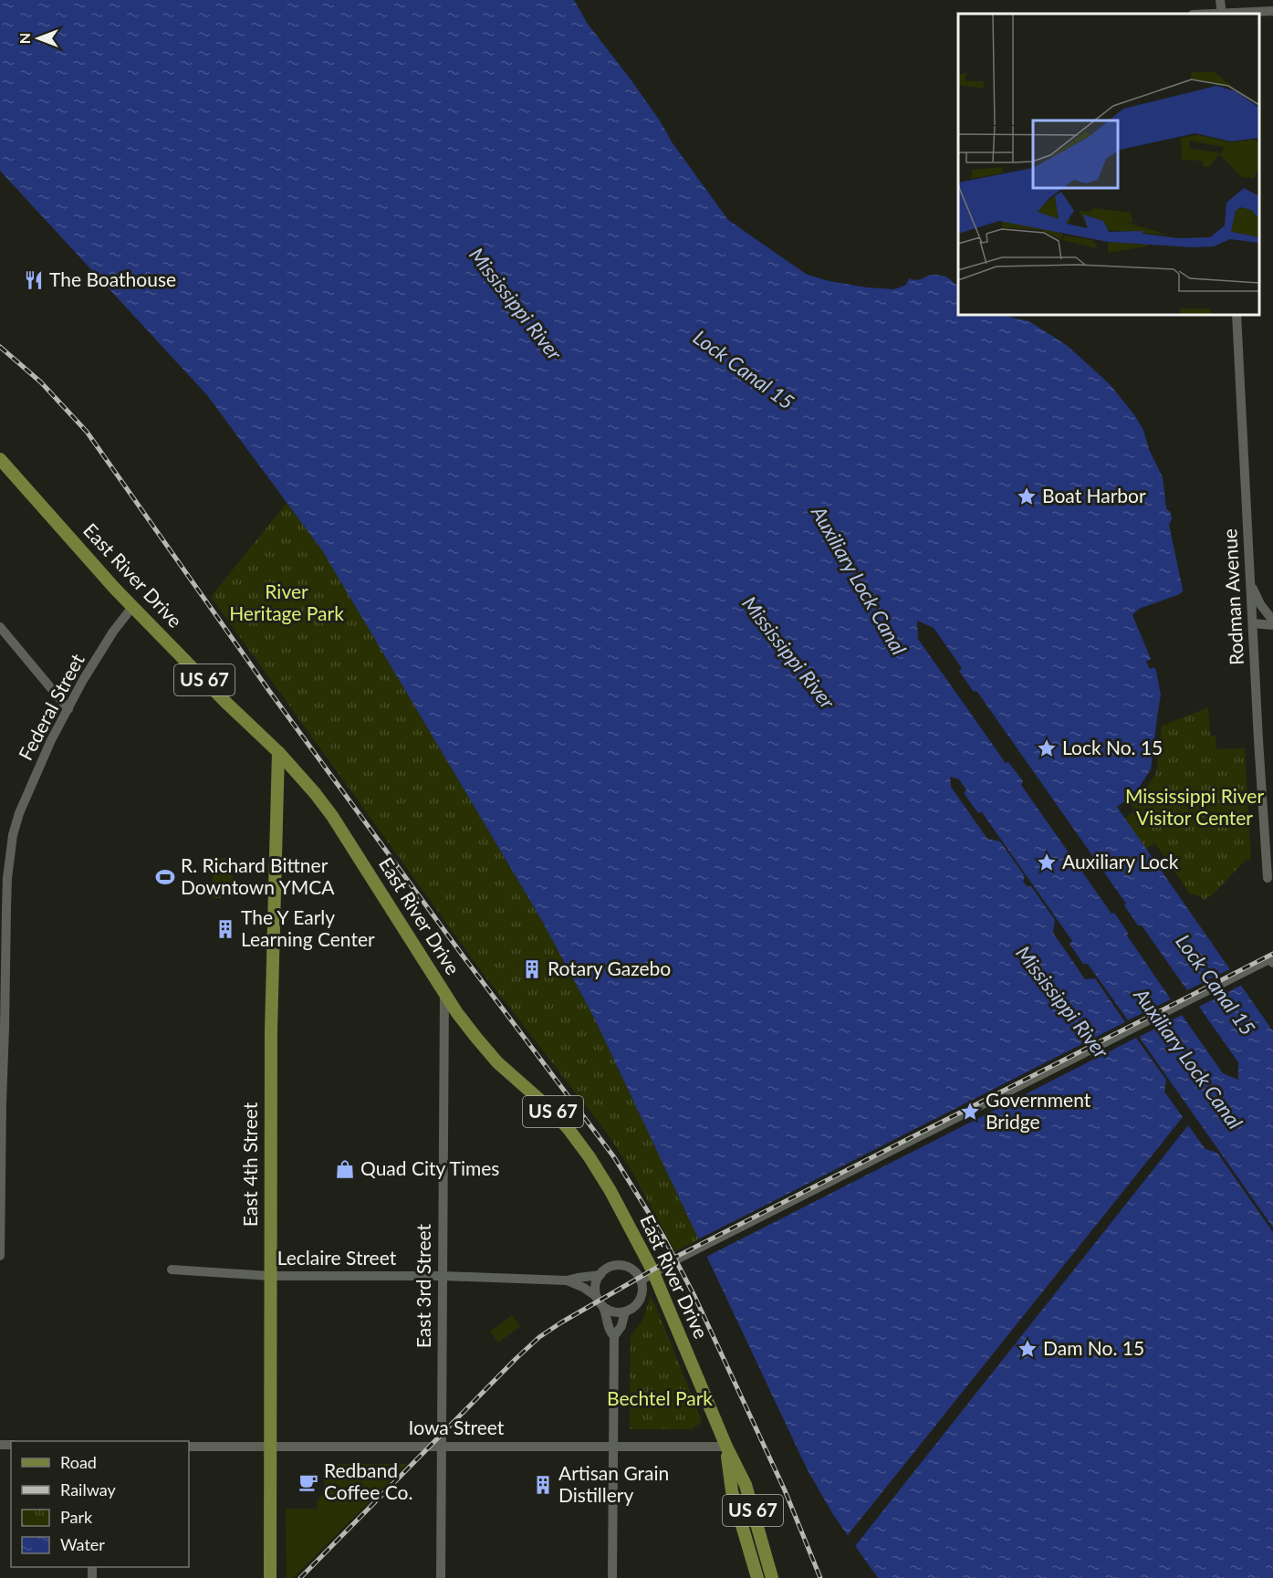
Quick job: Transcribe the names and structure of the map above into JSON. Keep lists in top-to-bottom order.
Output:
{
  "streets": {
    "main road": ["East River Drive", "US 67", "East 4th Street"],
    "street": [
      "Rodman Avenue",
      "Federal Street",
      "Leclaire Street",
      "East 3rd Street",
      "Iowa Street"
    ]
  },
  "crossings": [
    ["East River Drive", "Federal Street"],
    ["East River Drive", "East 4th Street"],
    ["East River Drive", "East 3rd Street"],
    ["East River Drive", "Iowa Street"],
    ["East 4th Street", "Leclaire Street"],
    ["East 4th Street", "Iowa Street"],
    ["Leclaire Street", "East 3rd Street"],
    ["East 3rd Street", "Iowa Street"]
  ],
  "water": ["Mississippi River", "Lock Canal 15", "Auxiliary Lock Canal"],
  "parks": ["River Heritage Park", "Mississippi River Visitor Center", "Bechtel Park"],
  "places": {
    "restaurant": ["The Boathouse"],
    "place": [
      "Boat Harbor",
      "Lock No. 15",
      "Auxiliary Lock",
      "Government Bridge",
      "Dam No. 15"
    ],
    "sports": ["R. Richard Bittner Downtown YMCA"],
    "building": ["The Y Early Learning Center", "Rotary Gazebo", "Artisan Grain Distillery"],
    "shop": ["Quad City Times"],
    "cafe": ["Redband Coffee Co."]
  },
  "legend": [
    "Road",
    "Railway",
    "Park",
    "Water"
  ],
  "north": "left"
}
